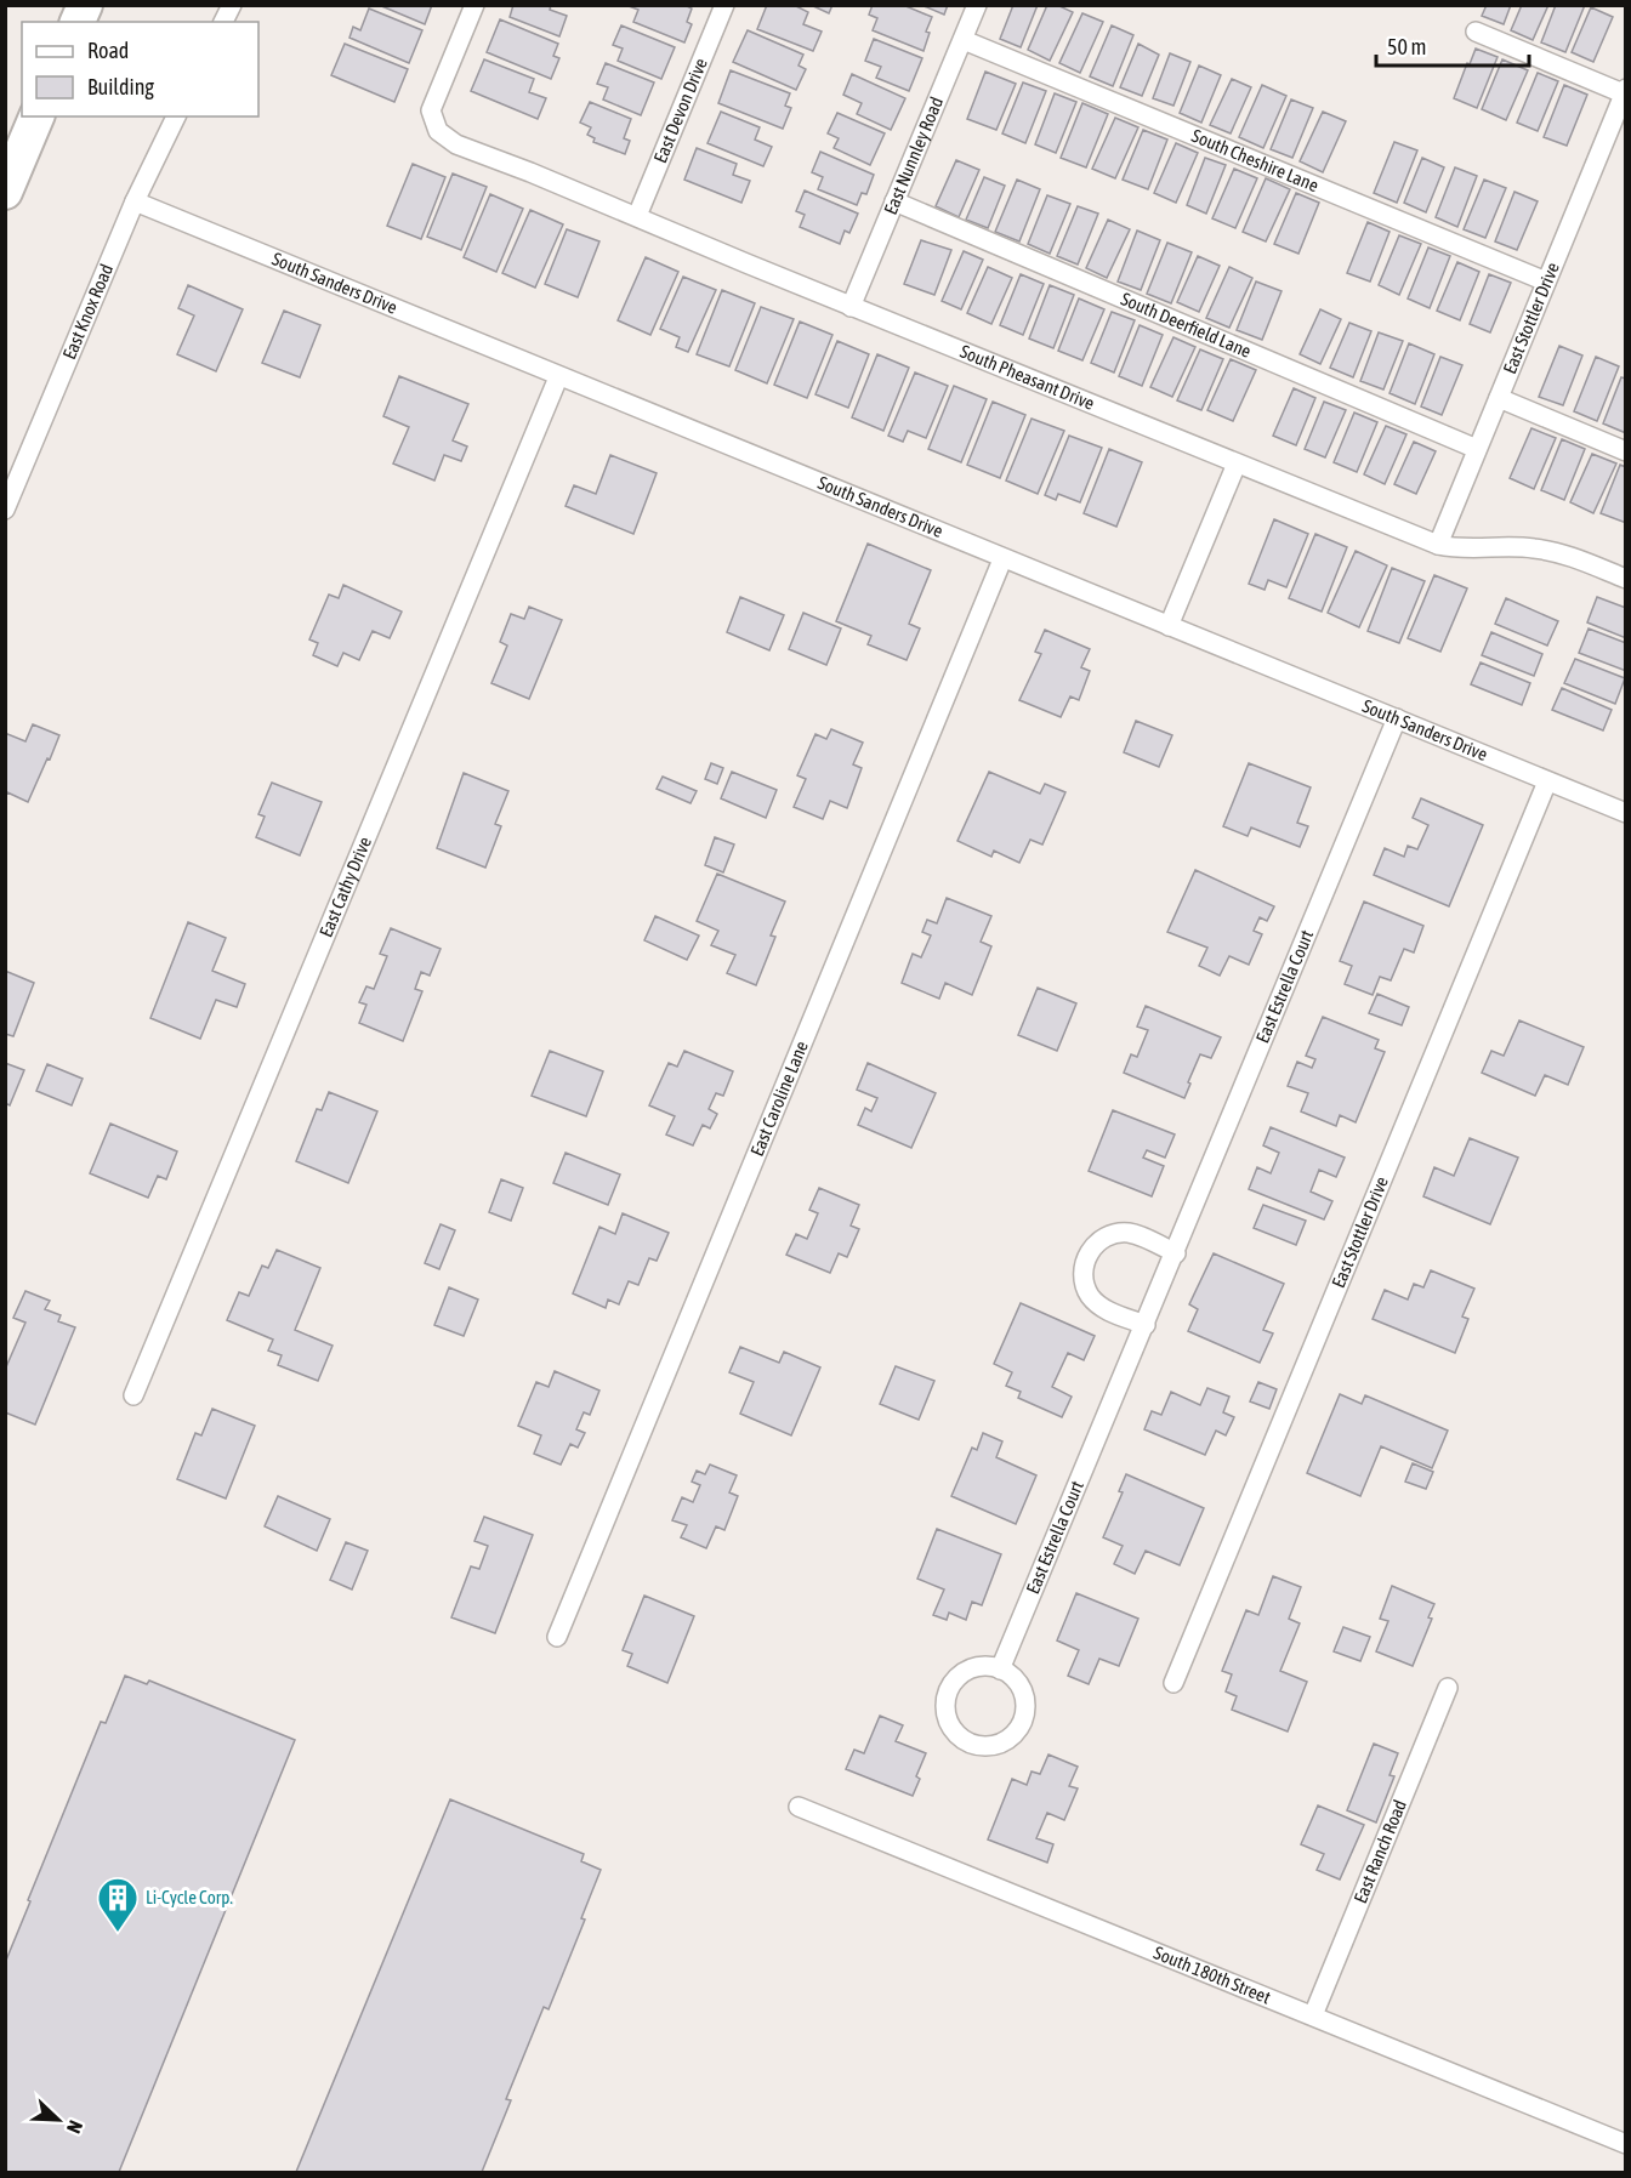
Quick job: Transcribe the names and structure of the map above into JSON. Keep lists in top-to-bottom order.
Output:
{
  "streets": {
    "street": [
      "East Devon Drive",
      "East Nunnley Road",
      "South Cheshire Lane",
      "South Sanders Drive",
      "East Knox Road",
      "East Stottler Drive",
      "South Deerfield Lane",
      "South Pheasant Drive",
      "East Cathy Drive",
      "East Estrella Court",
      "East Caroline Lane",
      "East Ranch Road",
      "South 180th Street"
    ]
  },
  "crossings": [
    ["East Devon Drive", "South Pheasant Drive"],
    ["East Nunnley Road", "South Cheshire Lane"],
    ["East Nunnley Road", "South Deerfield Lane"],
    ["East Nunnley Road", "South Pheasant Drive"],
    ["South Cheshire Lane", "East Stottler Drive"],
    ["South Sanders Drive", "East Knox Road"],
    ["South Sanders Drive", "East Stottler Drive"],
    ["South Sanders Drive", "East Cathy Drive"],
    ["South Sanders Drive", "East Estrella Court"],
    ["South Sanders Drive", "East Caroline Lane"],
    ["East Stottler Drive", "South Deerfield Lane"],
    ["East Stottler Drive", "South Pheasant Drive"],
    ["East Ranch Road", "South 180th Street"]
  ],
  "places": {
    "building": ["Li-Cycle Corp."]
  },
  "legend": ["Road", "Building"],
  "scale_bar": "50 m",
  "north": "bottom right"
}
